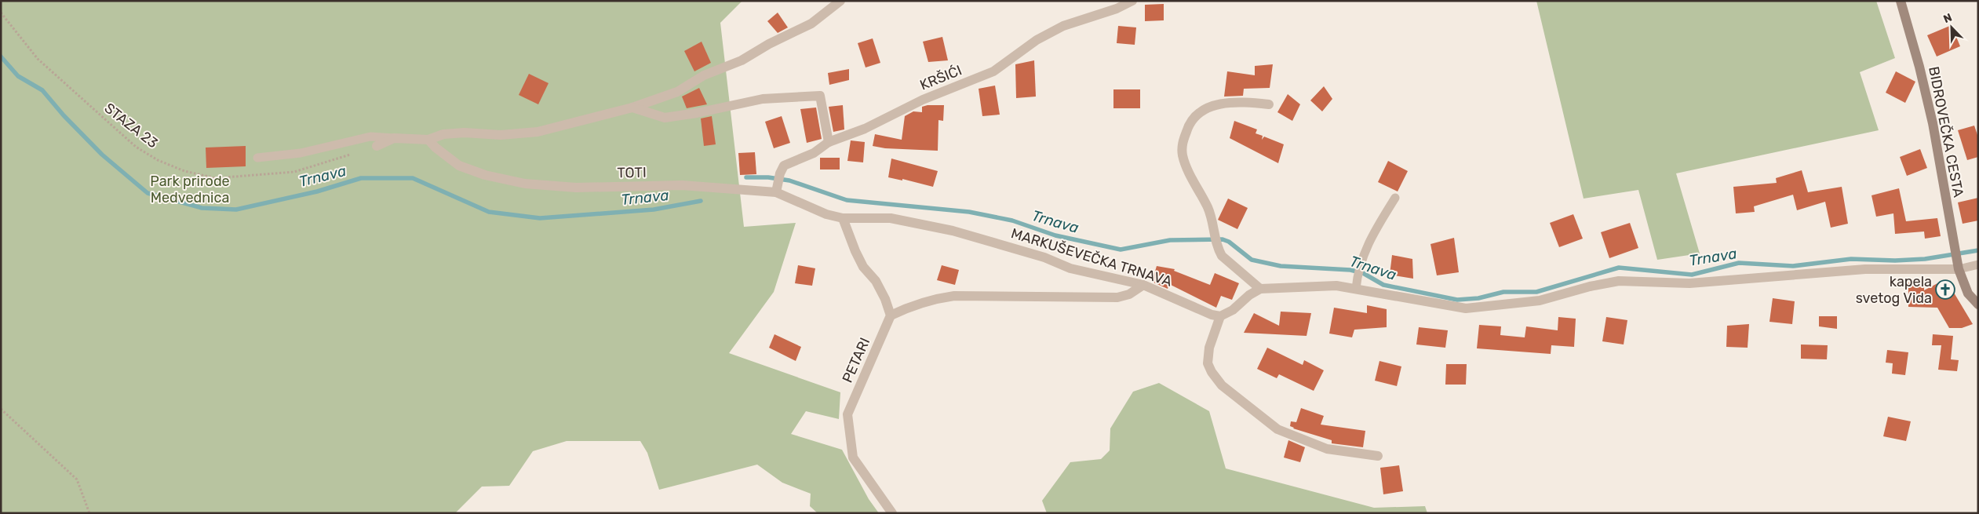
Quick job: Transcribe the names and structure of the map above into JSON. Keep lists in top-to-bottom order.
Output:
{
  "streets": {
    "street": [
      "KRŠIĆI",
      "BIDROVEČKA CESTA",
      "TOTI",
      "MARKUŠEVEČKA TRNAVA",
      "PETARI"
    ],
    "path": ["STAZA 23"]
  },
  "crossings": [
    ["KRŠIĆI", "TOTI"],
    ["TOTI", "MARKUŠEVEČKA TRNAVA"]
  ],
  "water": ["Trnava"],
  "parks": ["Park prirode Medvednica"],
  "places": {
    "church": ["kapela svetog Vida"]
  },
  "north": "top left"
}
